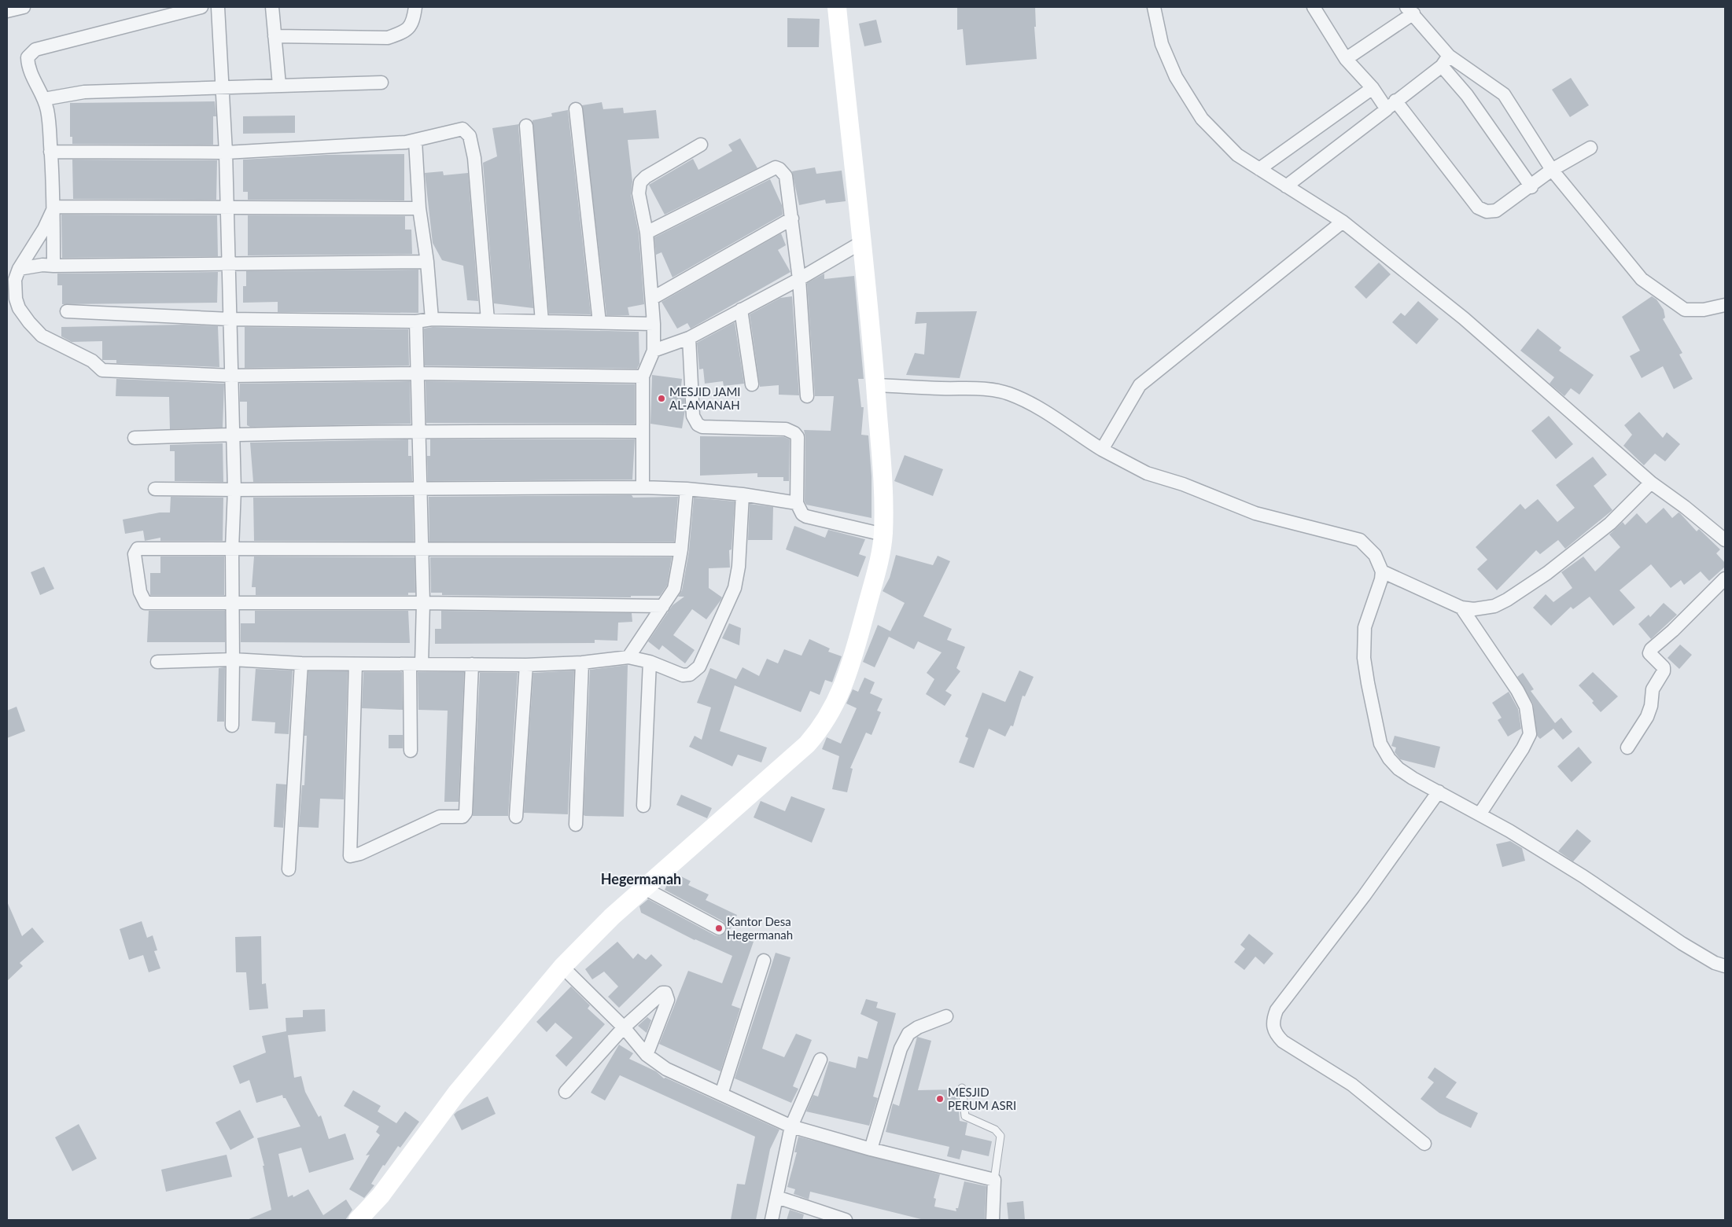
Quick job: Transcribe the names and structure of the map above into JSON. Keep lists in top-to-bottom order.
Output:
{
  "districts": ["Hegermanah"],
  "places": ["MESJID JAMI AL-AMANAH", "Kantor Desa Hegermanah", "MESJID PERUM ASRI"]
}
